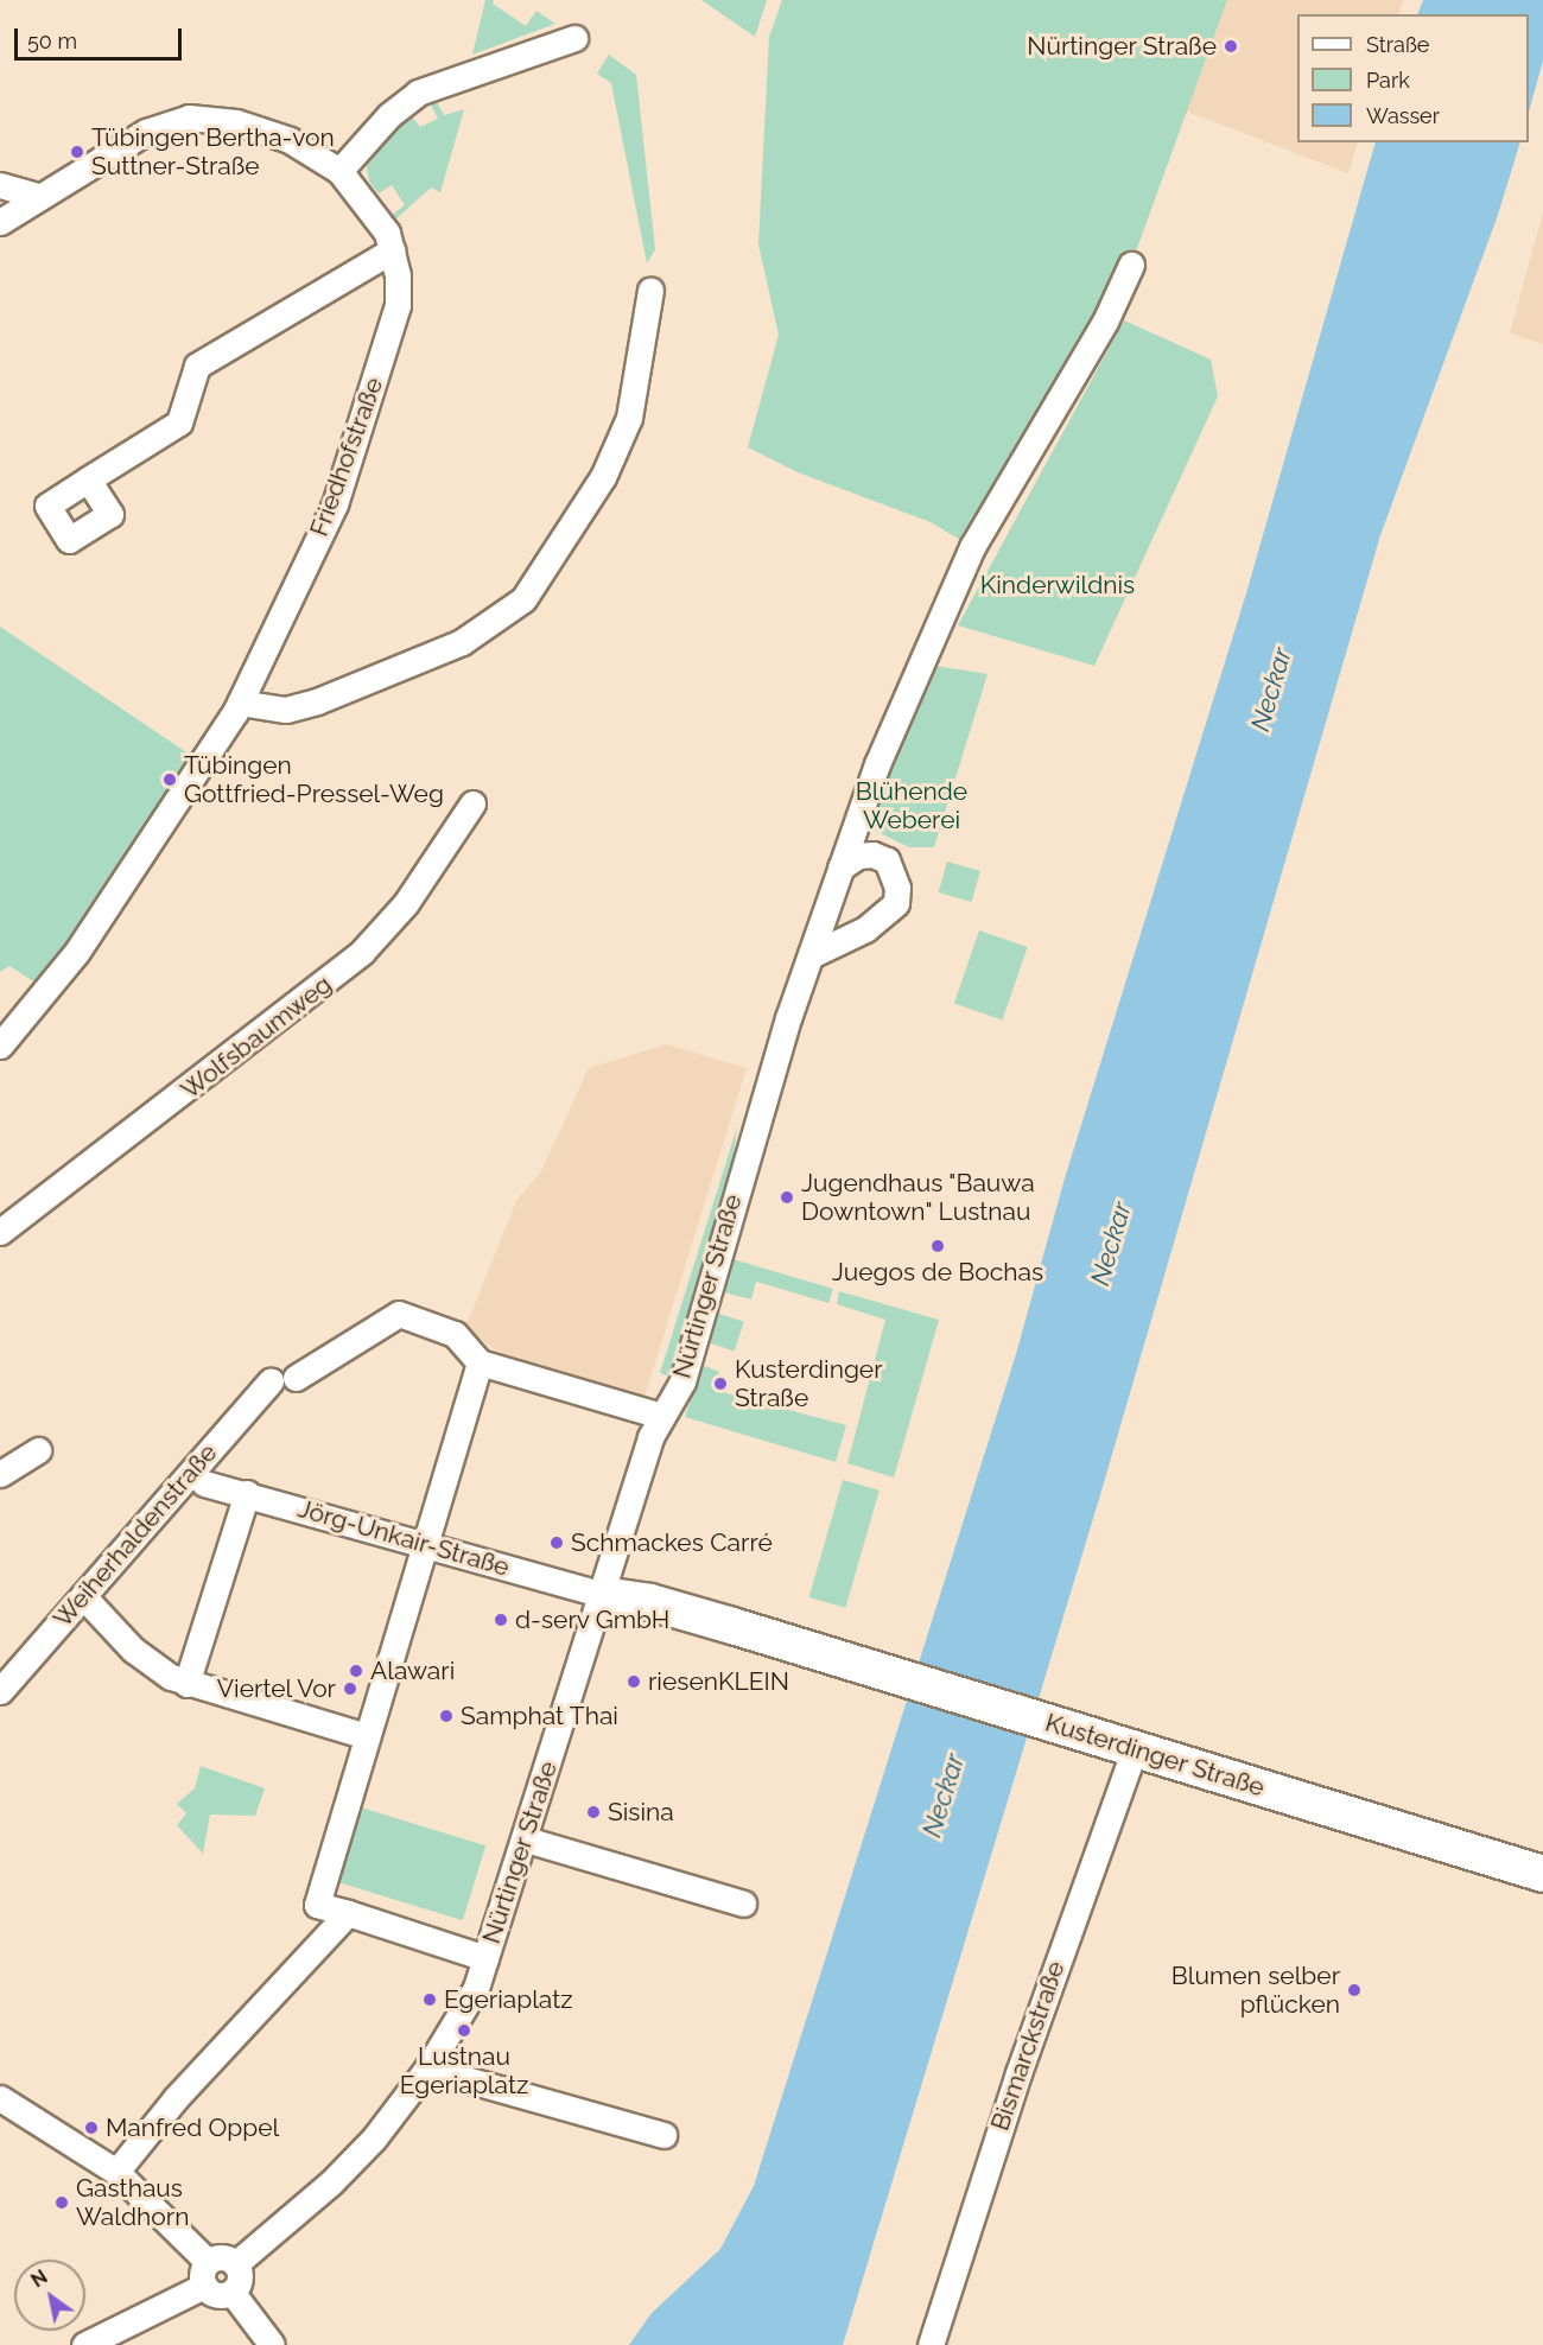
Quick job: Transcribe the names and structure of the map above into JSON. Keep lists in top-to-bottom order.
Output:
{
  "streets": {
    "street": [
      "Friedhofstraße",
      "Wolfsbaumweg",
      "Nürtinger Straße",
      "Weiherhaldenstraße",
      "Jörg-Unkair-Straße",
      "Kusterdinger Straße",
      "Bismarckstraße"
    ]
  },
  "crossings": [
    ["Nürtinger Straße", "Jörg-Unkair-Straße"],
    ["Nürtinger Straße", "Kusterdinger Straße"],
    ["Jörg-Unkair-Straße", "Kusterdinger Straße"],
    ["Kusterdinger Straße", "Bismarckstraße"]
  ],
  "water": ["Neckar"],
  "parks": ["Kinderwildnis", "Blühende Weberei"],
  "places": [
    "Nürtinger Straße",
    "Tübingen Bertha-von Suttner-Straße",
    "Tübingen Gottfried-Pressel-Weg",
    "Jugendhaus \"Bauwa Downtown\" Lustnau",
    "Juegos de Bochas",
    "Kusterdinger Straße",
    "Schmackes Carré",
    "d-serv GmbH",
    "Alawari",
    "riesenKLEIN",
    "Viertel Vor",
    "Samphat Thai",
    "Sisina",
    "Blumen selber pflücken",
    "Egeriaplatz",
    "Lustnau Egeriaplatz",
    "Manfred Oppel",
    "Gasthaus Waldhorn"
  ],
  "legend": ["Straße", "Park", "Wasser"],
  "scale_bar": "50 m",
  "north": "top left"
}
